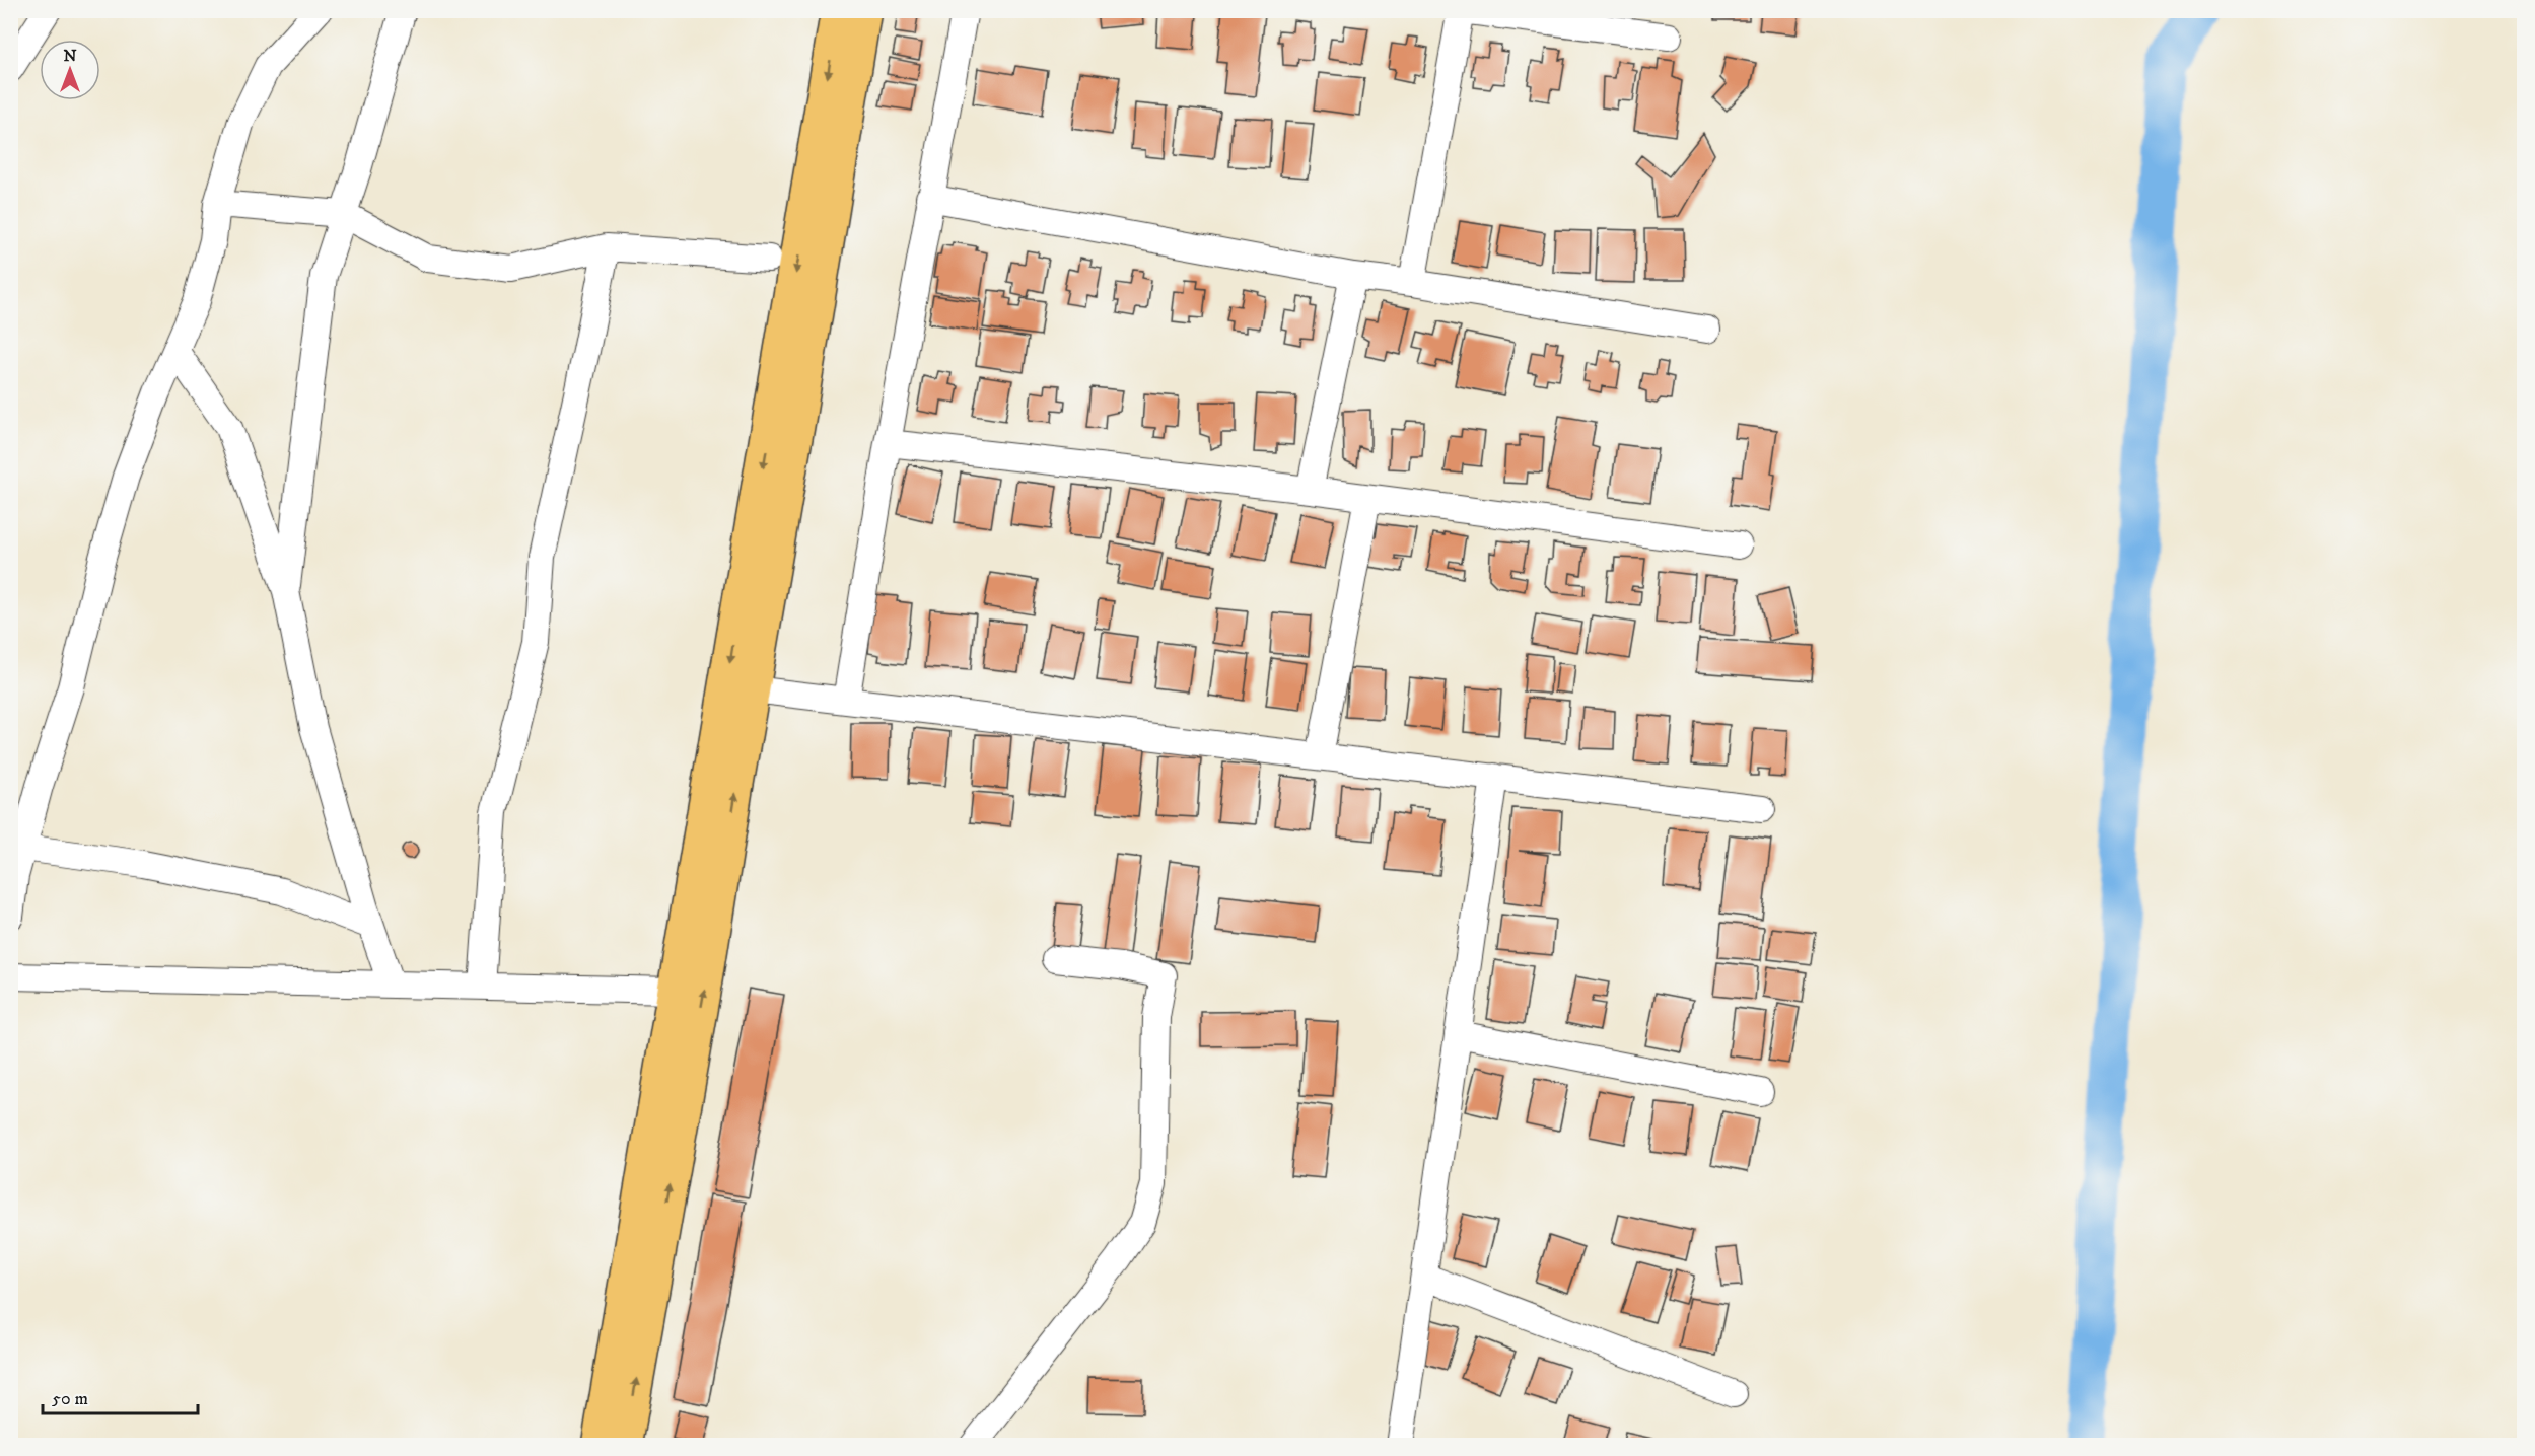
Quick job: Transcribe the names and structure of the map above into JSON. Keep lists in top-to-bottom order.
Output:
{
  "scale_bar": "50 m",
  "north": "top"
}
